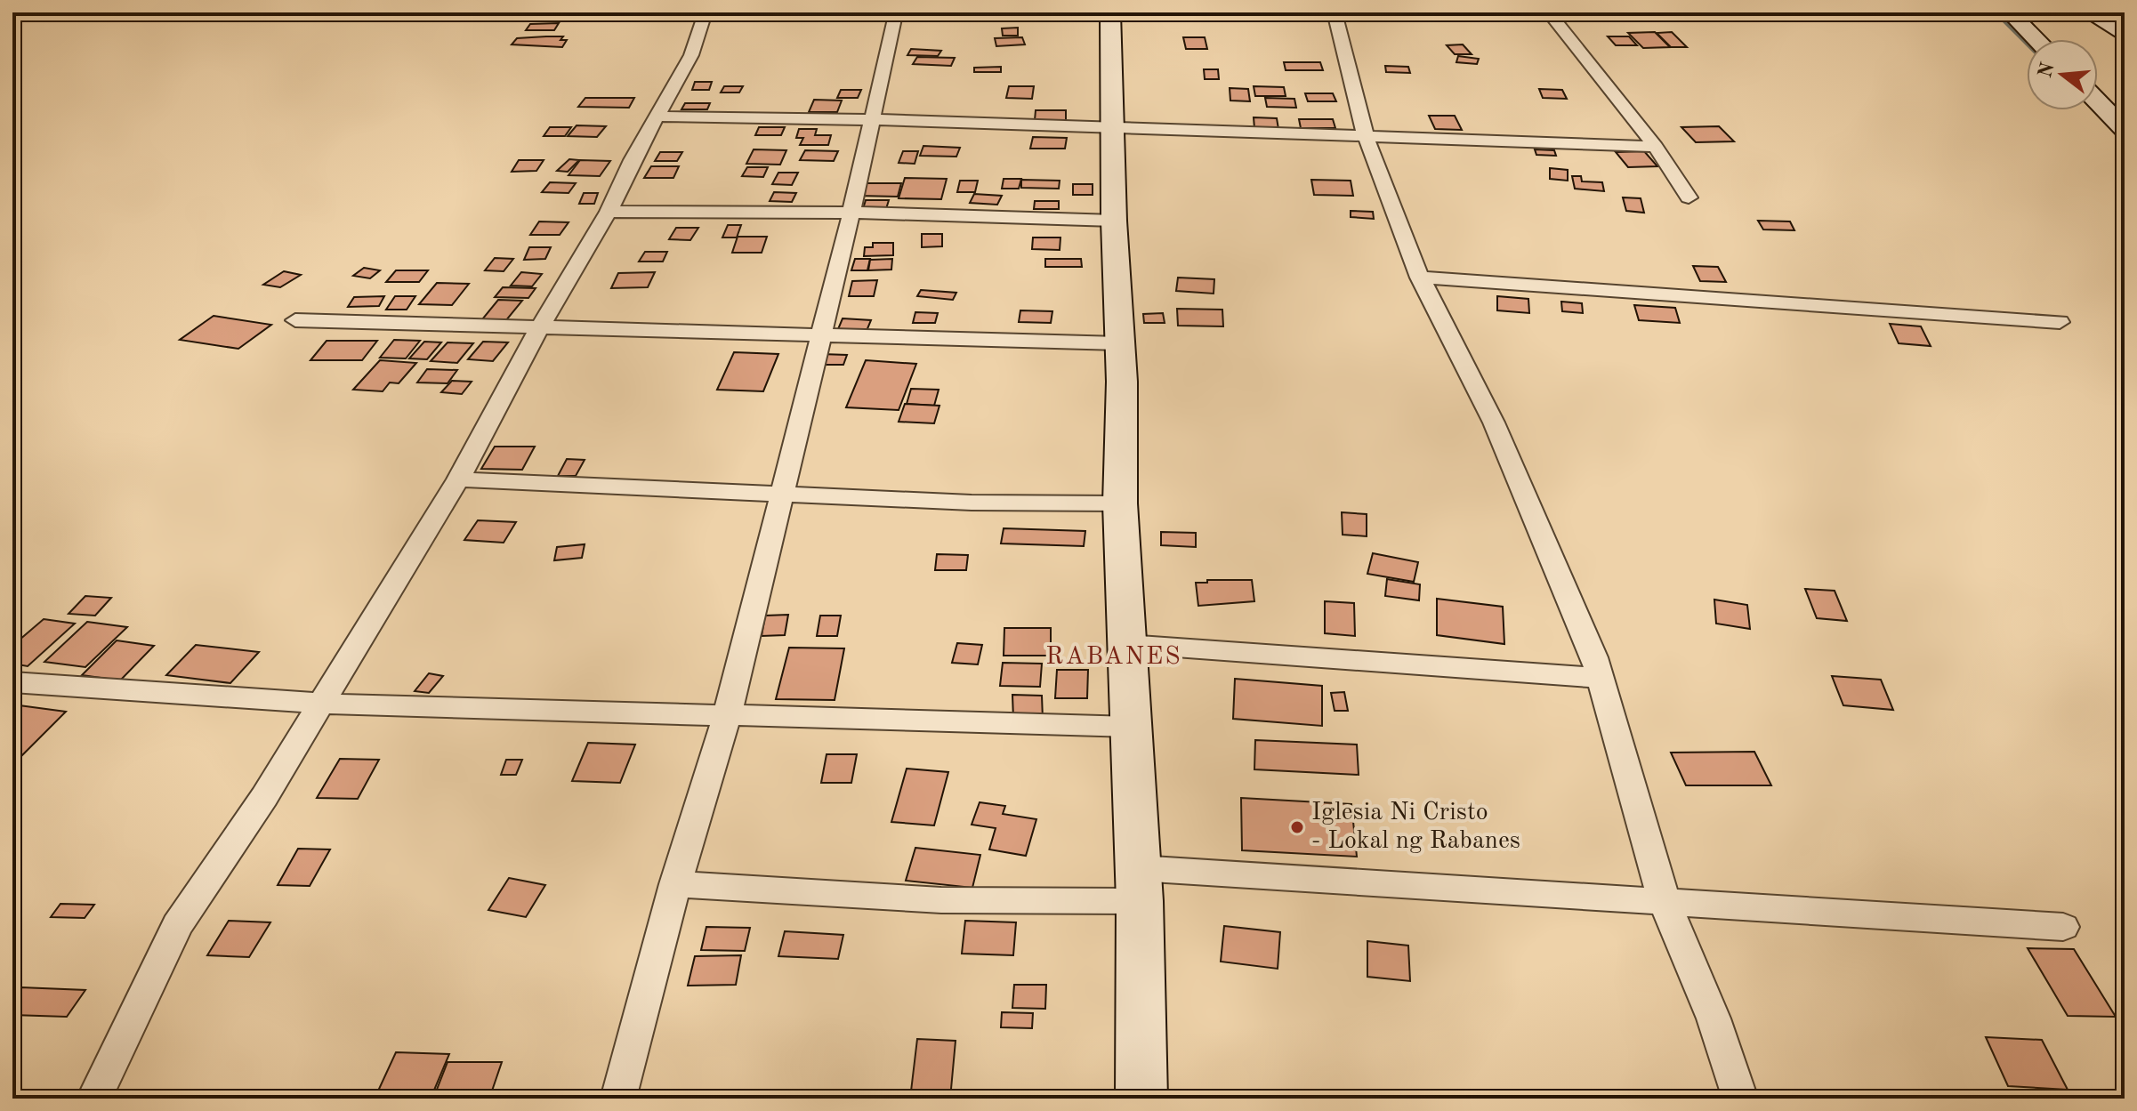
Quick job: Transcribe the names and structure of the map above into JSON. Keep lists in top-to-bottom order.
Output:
{
  "districts": ["RABANES"],
  "places": ["Iglesia Ni Cristo - Lokal ng Rabanes"],
  "north": "left"
}
